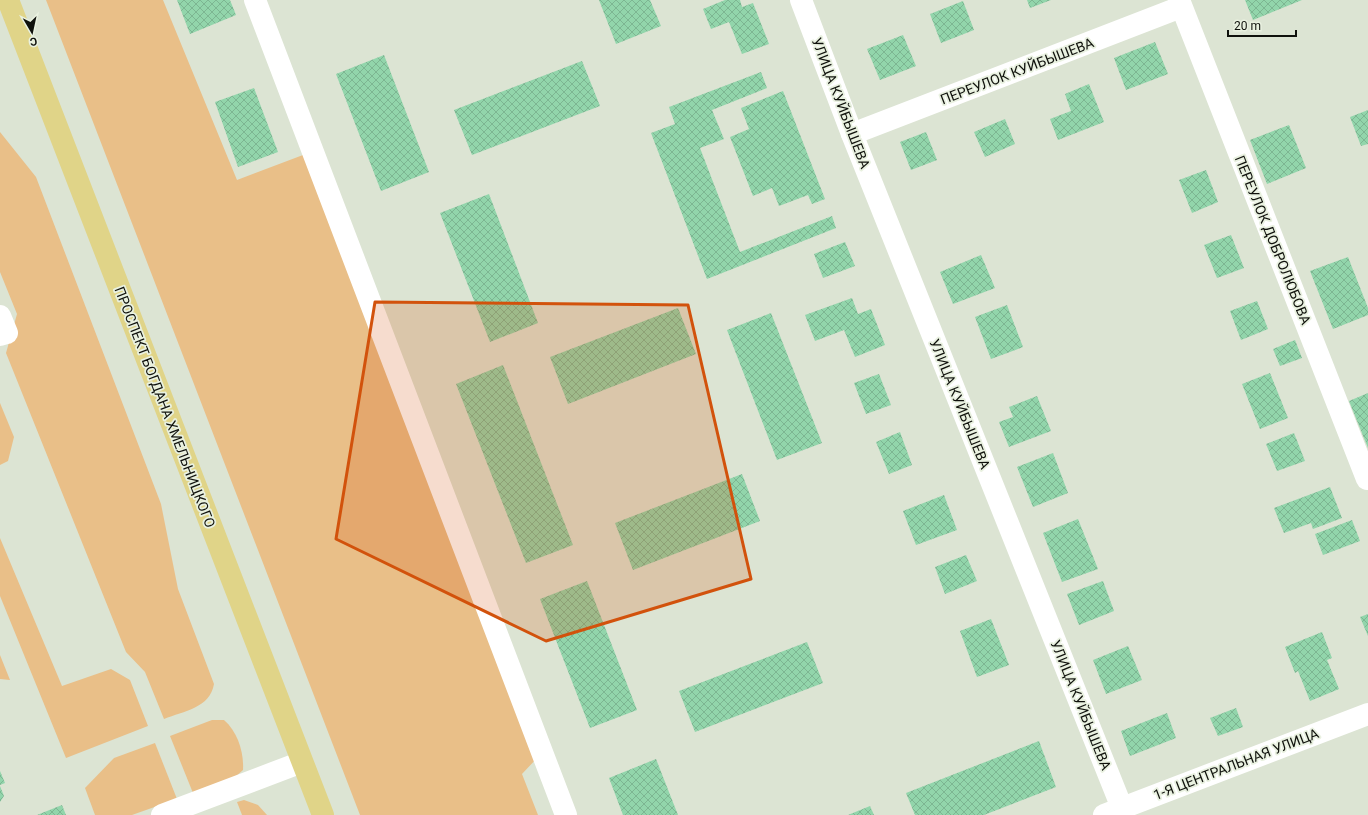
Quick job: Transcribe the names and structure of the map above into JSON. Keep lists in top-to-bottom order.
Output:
{
  "streets": {
    "main road": ["ПРОСПЕКТ БОГДАНА ХМЕЛЬНИЦКОГО"],
    "street": [
      "ПЕРЕУЛОК КУЙБЫШЕВА",
      "УЛИЦА КУЙБЫШЕВА",
      "ПЕРЕУЛОК ДОБРОЛЮБОВА",
      "1-Я ЦЕНТРАЛЬНАЯ УЛИЦА"
    ]
  },
  "crossings": [
    ["ПЕРЕУЛОК КУЙБЫШЕВА", "УЛИЦА КУЙБЫШЕВА"],
    ["ПЕРЕУЛОК КУЙБЫШЕВА", "ПЕРЕУЛОК ДОБРОЛЮБОВА"],
    ["УЛИЦА КУЙБЫШЕВА", "1-Я ЦЕНТРАЛЬНАЯ УЛИЦА"]
  ],
  "scale_bar": "20 m",
  "north": "bottom"
}
